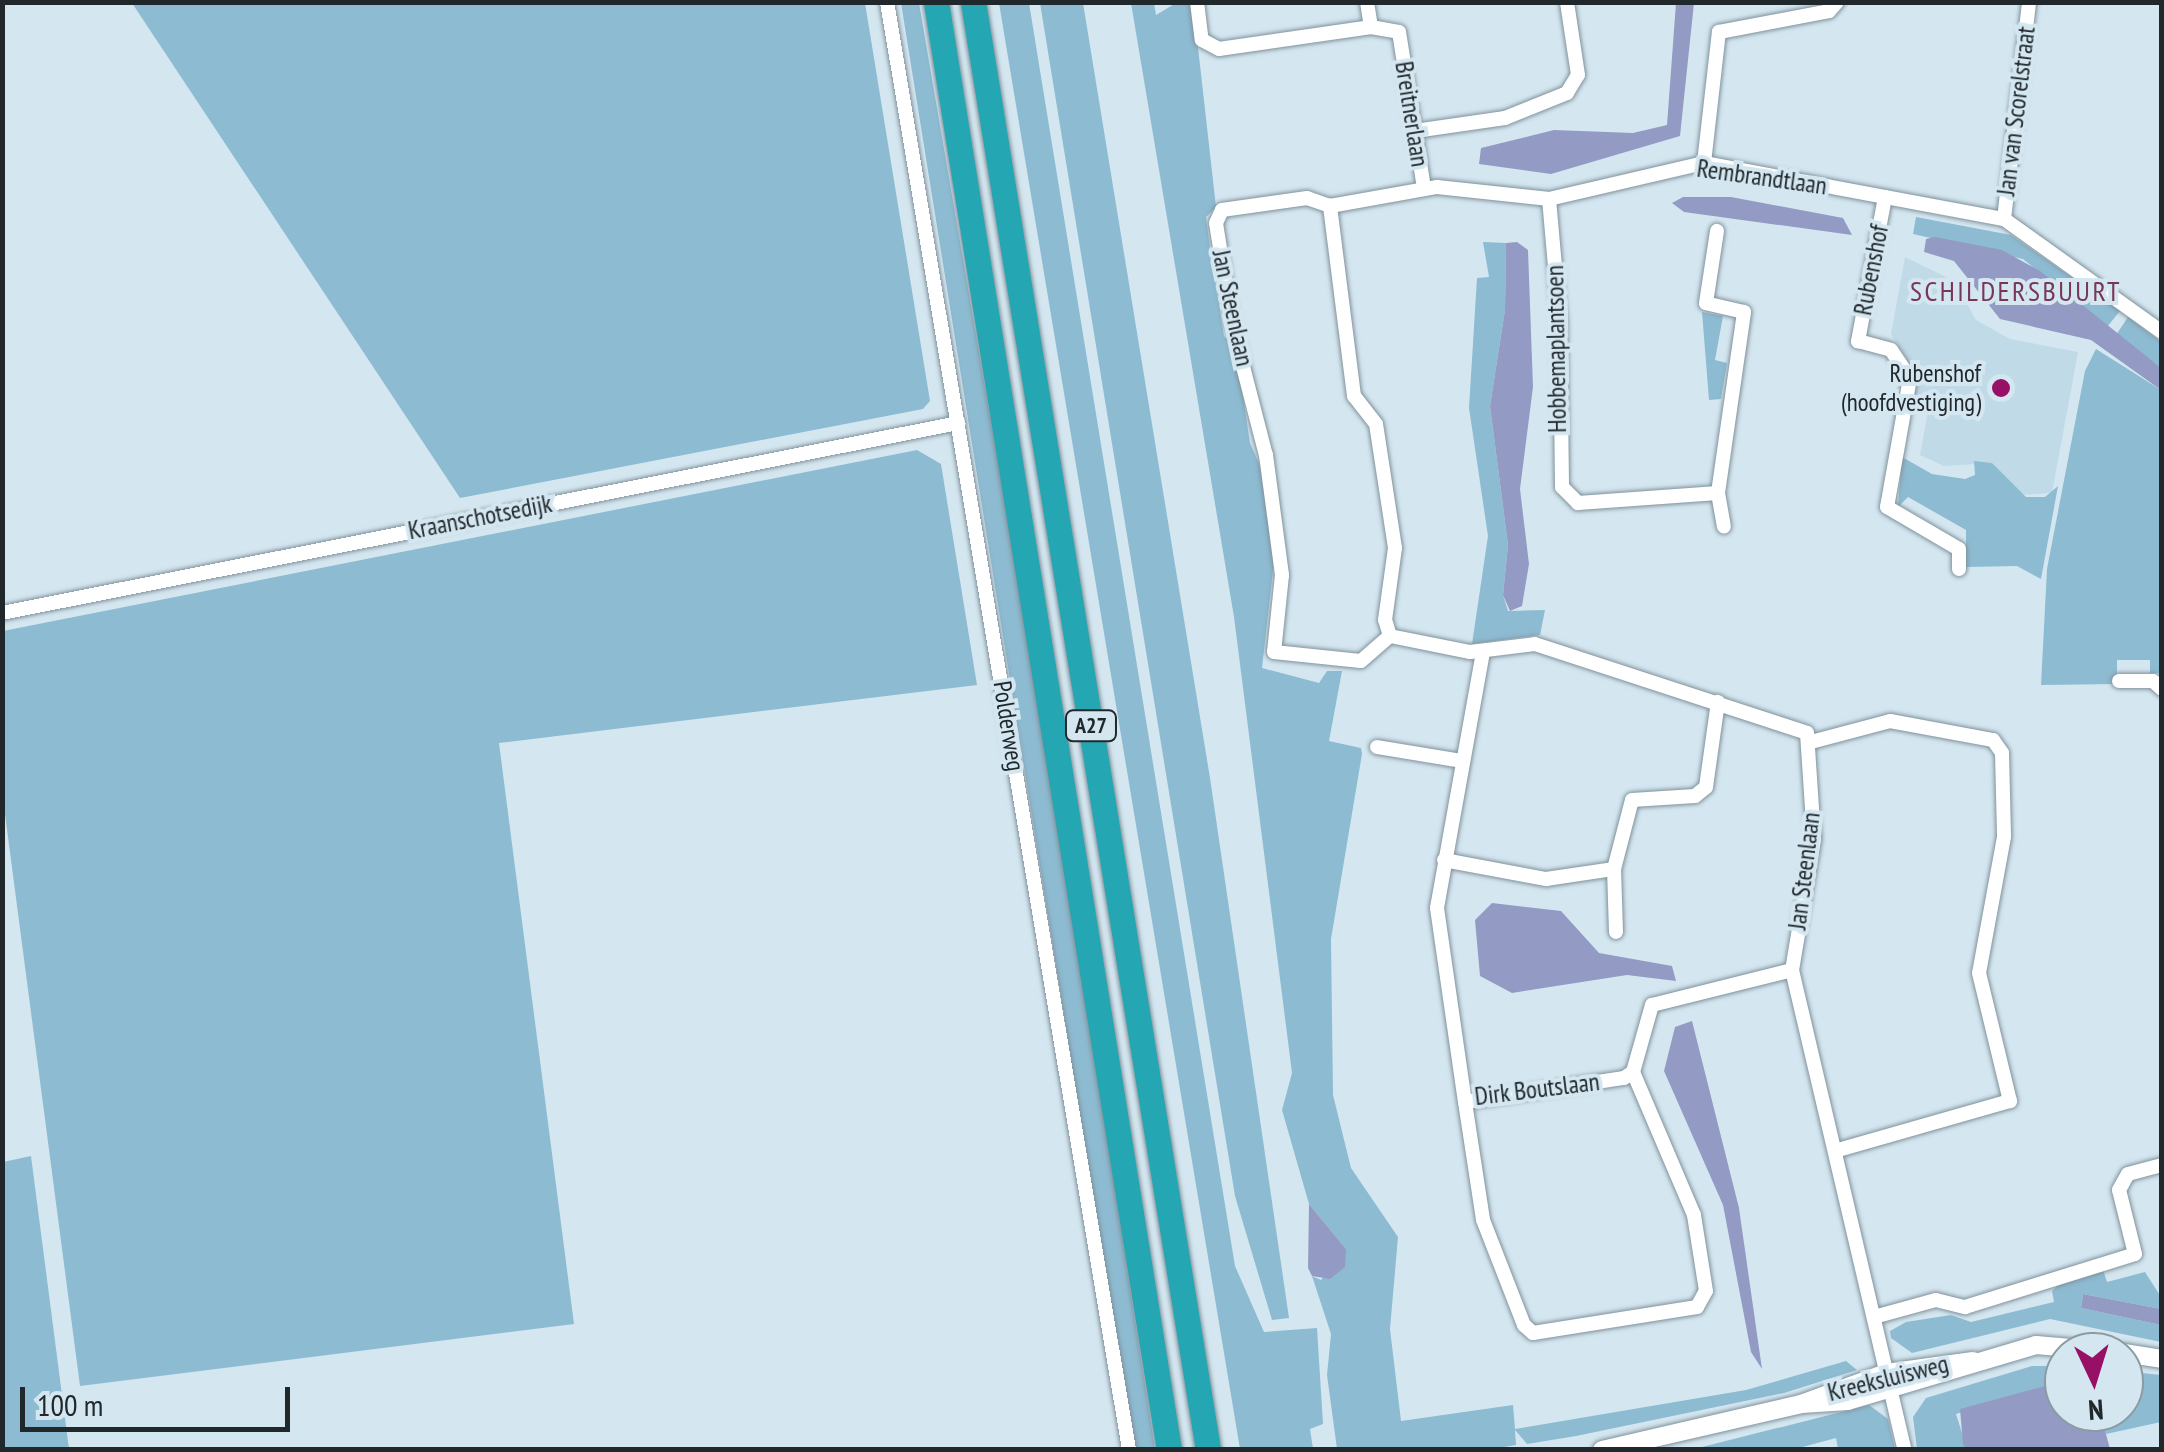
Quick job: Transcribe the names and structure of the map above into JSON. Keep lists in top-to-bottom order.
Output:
{
  "streets": {
    "highway": ["A27"],
    "street": [
      "Jan van Scorelstraat",
      "Breitnerlaan",
      "Rembrandtlaan",
      "Rubenshof",
      "Jan Steenlaan",
      "Hobbemaplantsoen",
      "Kraanschotsedijk",
      "Polderweg",
      "Dirk Boutslaan",
      "Kreeksluisweg"
    ]
  },
  "crossings": [
    ["Jan van Scorelstraat", "Rembrandtlaan"],
    ["Breitnerlaan", "Rembrandtlaan"],
    ["Rembrandtlaan", "Rubenshof"],
    ["Rembrandtlaan", "Jan Steenlaan"],
    ["Rembrandtlaan", "Hobbemaplantsoen"],
    ["Jan Steenlaan", "Dirk Boutslaan"],
    ["Jan Steenlaan", "Kreeksluisweg"],
    ["Kraanschotsedijk", "Polderweg"]
  ],
  "districts": ["SCHILDERSBUURT"],
  "places": ["Rubenshof (hoofdvestiging)"],
  "scale_bar": "100 m",
  "north": "bottom"
}
